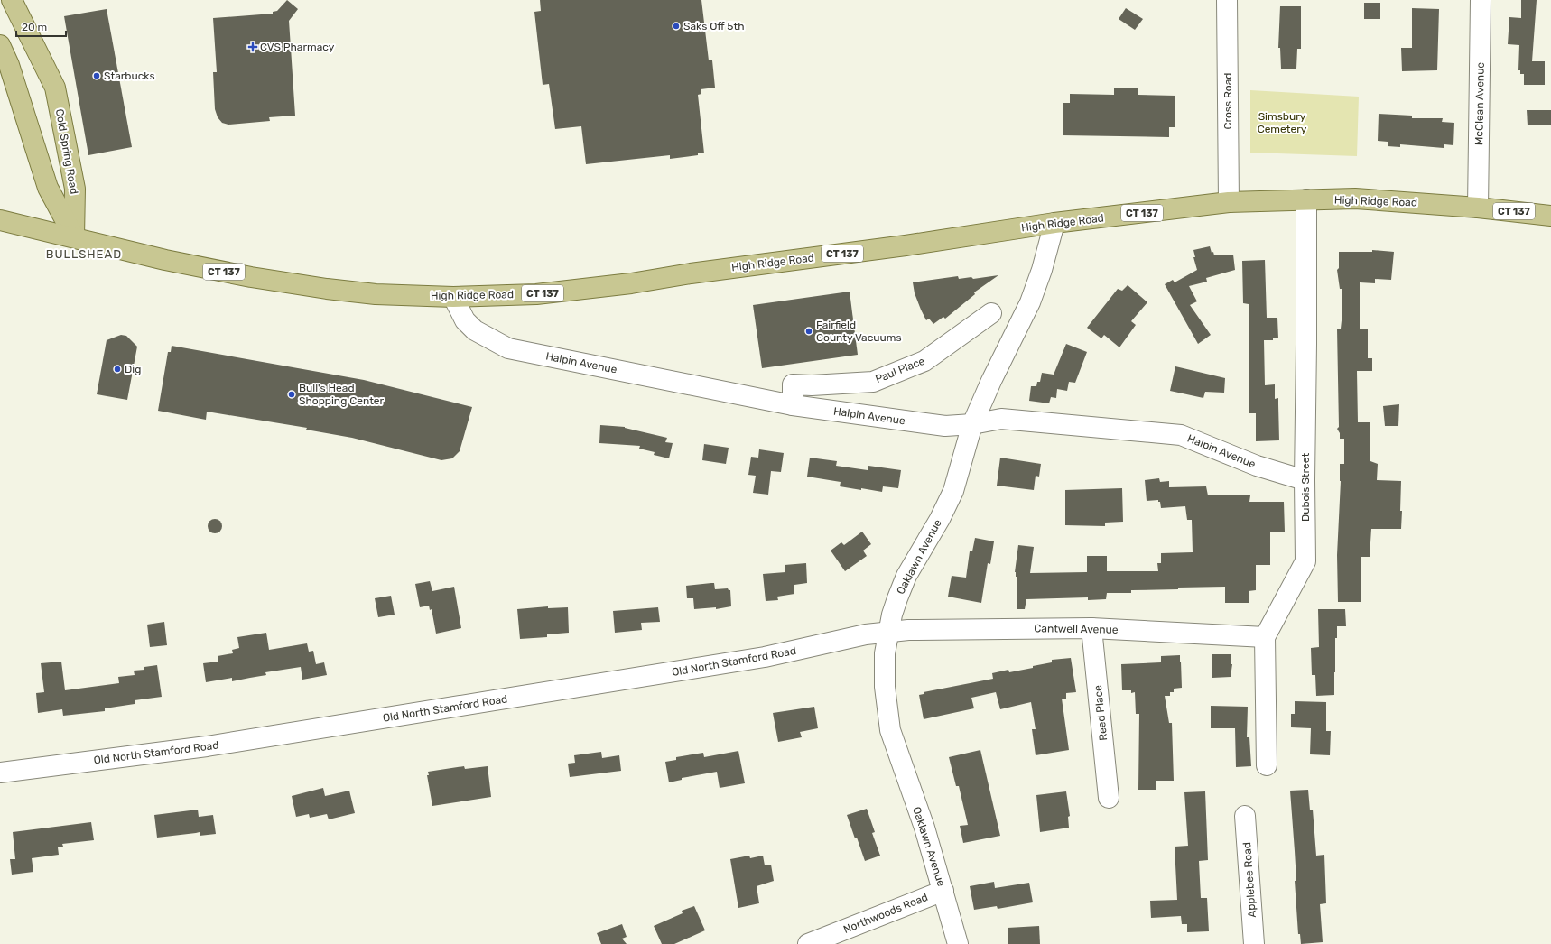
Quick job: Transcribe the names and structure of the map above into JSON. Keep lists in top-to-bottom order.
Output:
{
  "streets": {
    "main road": ["Cold Spring Road", "High Ridge Road", "CT 137"],
    "street": [
      "Cross Road",
      "McClean Avenue",
      "Halpin Avenue",
      "Paul Place",
      "Dubois Street",
      "Oaklawn Avenue",
      "Cantwell Avenue",
      "Old North Stamford Road",
      "Reed Place",
      "Applebee Road",
      "Northwoods Road"
    ]
  },
  "crossings": [
    ["Cross Road", "High Ridge Road"],
    ["McClean Avenue", "High Ridge Road"],
    ["Cold Spring Road", "High Ridge Road"],
    ["High Ridge Road", "Halpin Avenue"],
    ["High Ridge Road", "Dubois Street"],
    ["High Ridge Road", "Oaklawn Avenue"],
    ["Halpin Avenue", "Paul Place"],
    ["Halpin Avenue", "Dubois Street"],
    ["Halpin Avenue", "Oaklawn Avenue"],
    ["Dubois Street", "Cantwell Avenue"],
    ["Oaklawn Avenue", "Cantwell Avenue"],
    ["Oaklawn Avenue", "Old North Stamford Road"],
    ["Oaklawn Avenue", "Northwoods Road"],
    ["Cantwell Avenue", "Old North Stamford Road"],
    ["Cantwell Avenue", "Reed Place"]
  ],
  "districts": ["BULLSHEAD"],
  "parks": ["Simsbury Cemetery"],
  "places": {
    "other": [
      "Saks Off 5th",
      "Starbucks",
      "Fairfield County Vacuums",
      "Dig",
      "Bull's Head Shopping Center"
    ],
    "health": ["CVS Pharmacy"]
  },
  "scale_bar": "20 m"
}
